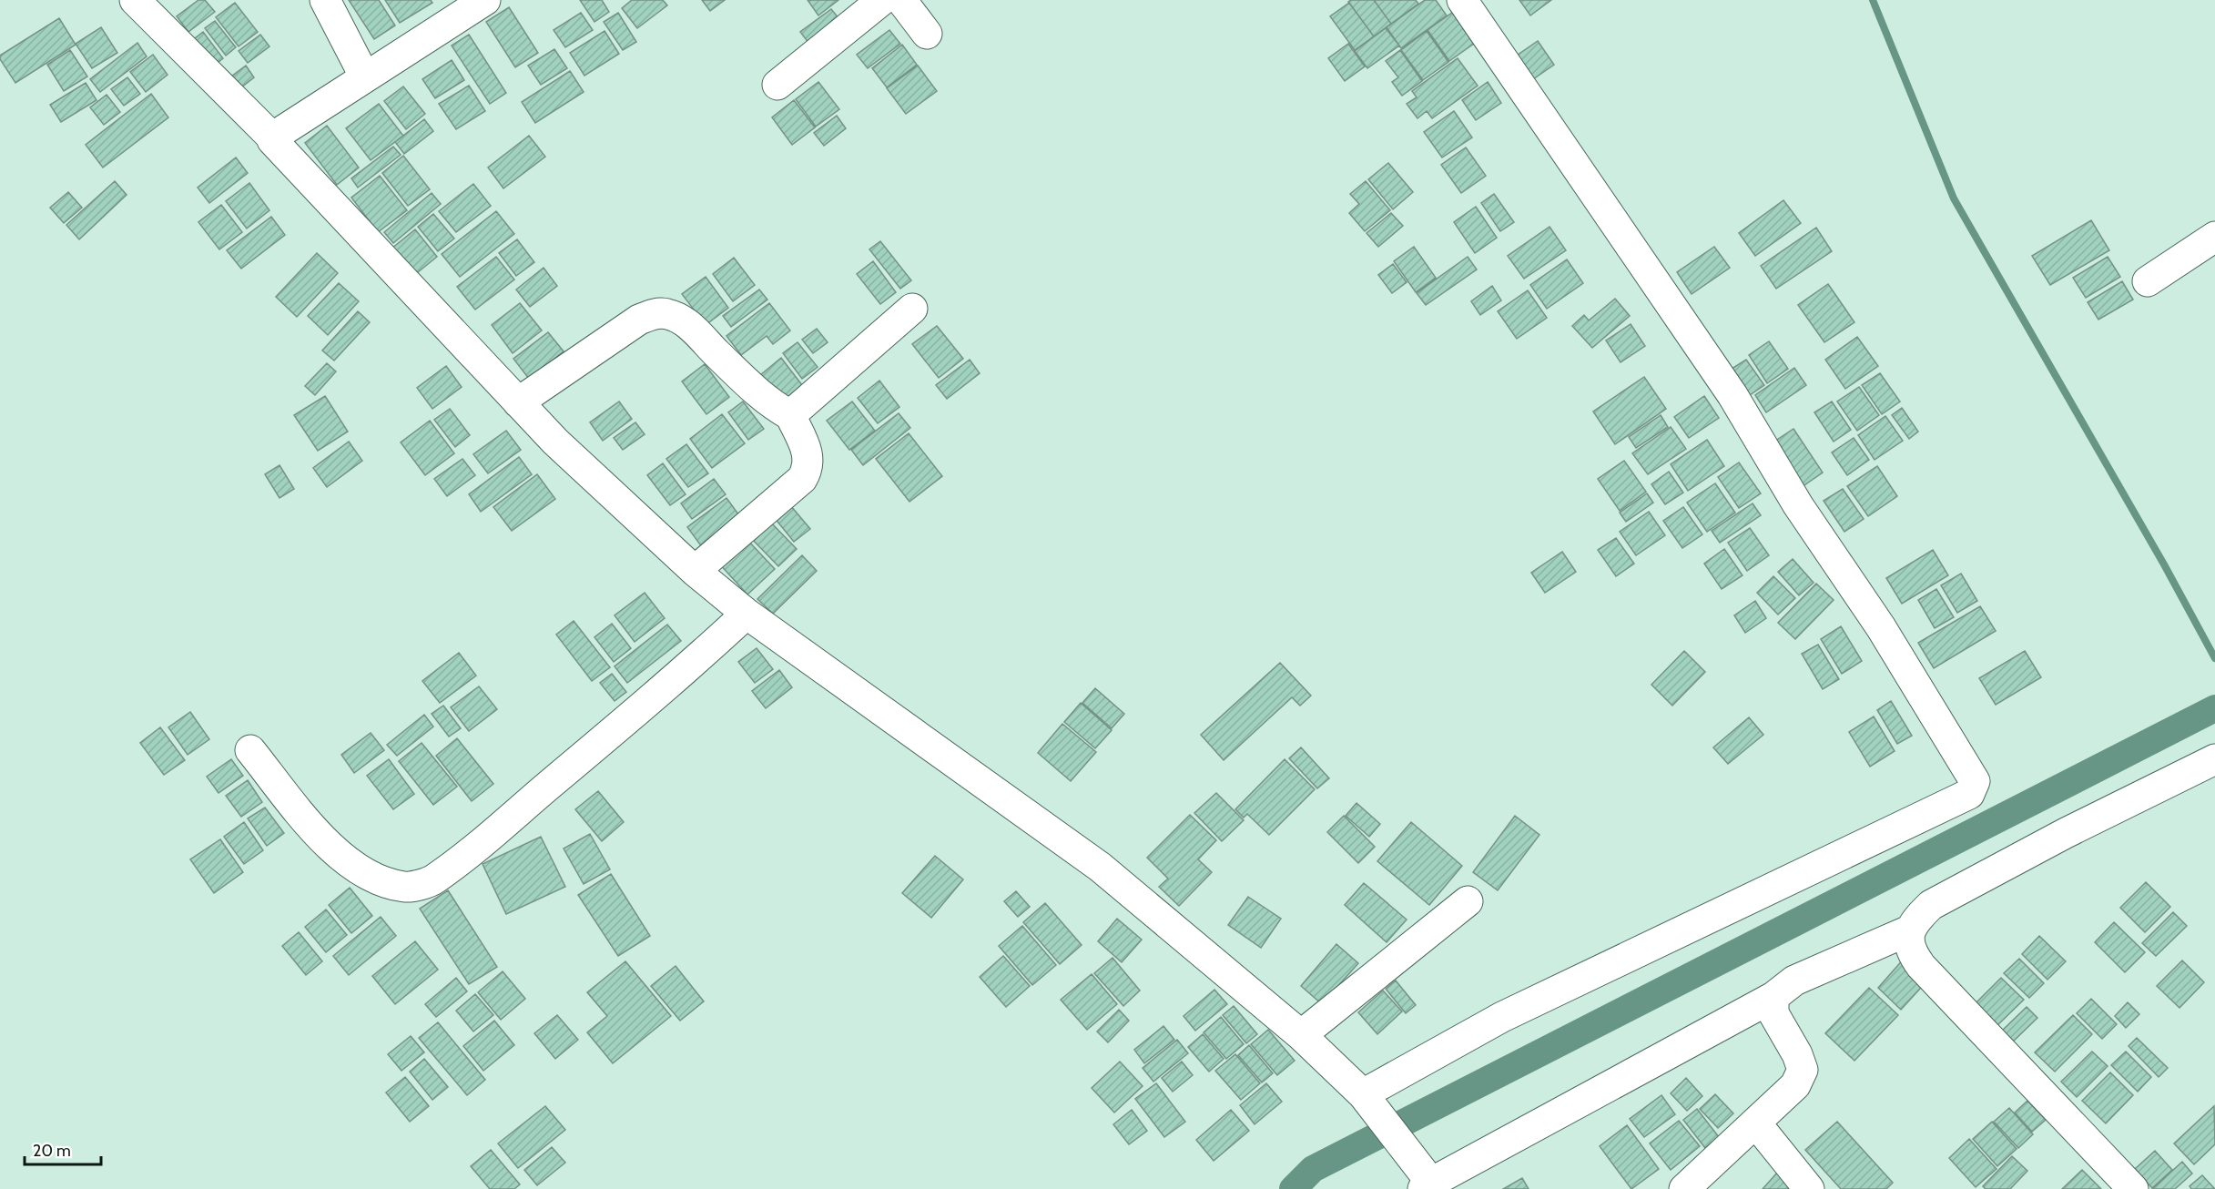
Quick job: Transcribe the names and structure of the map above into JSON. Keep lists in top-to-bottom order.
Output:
{
  "scale_bar": "20 m"
}
